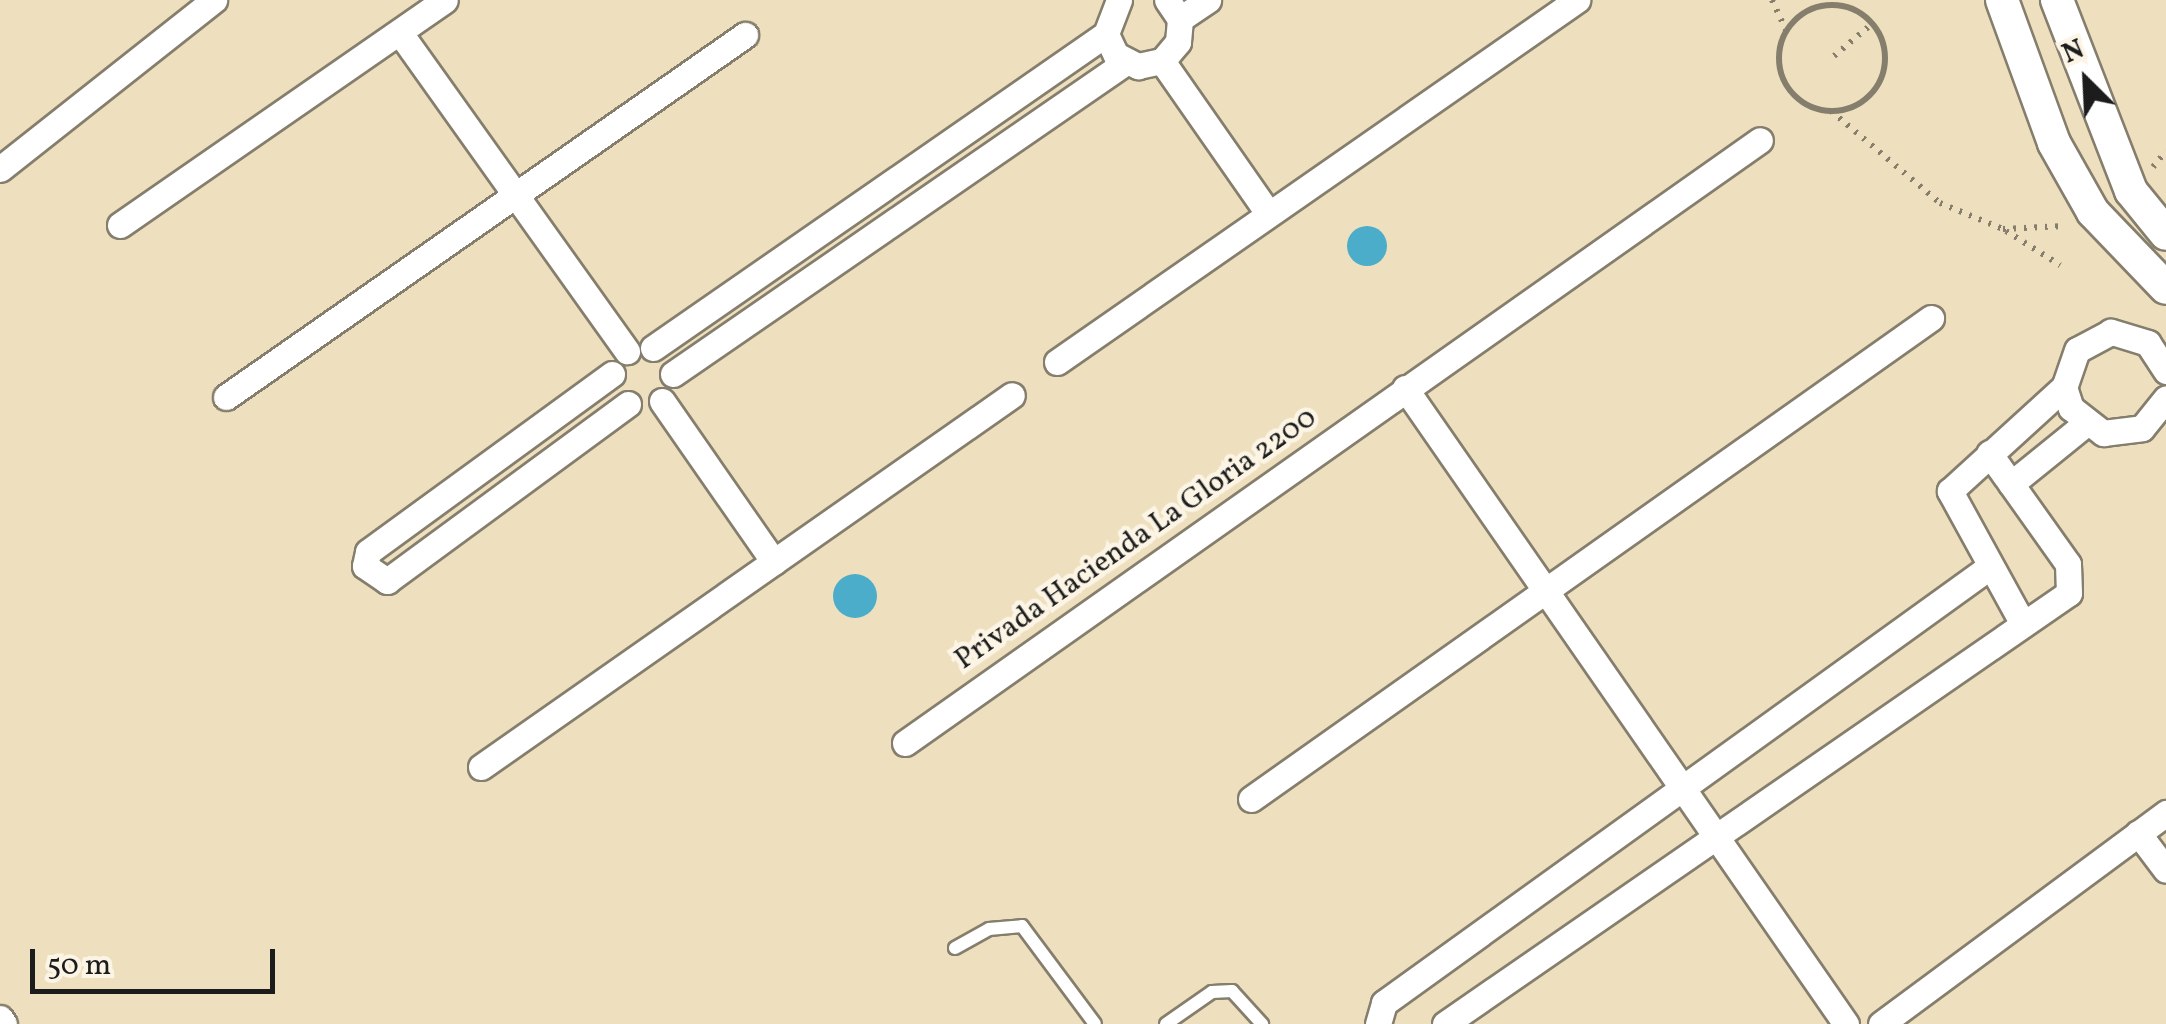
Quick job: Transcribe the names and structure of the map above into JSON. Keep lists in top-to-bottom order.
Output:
{
  "streets": {
    "street": ["Privada Hacienda La Gloria 2200"]
  },
  "scale_bar": "50 m",
  "north": "top left"
}
